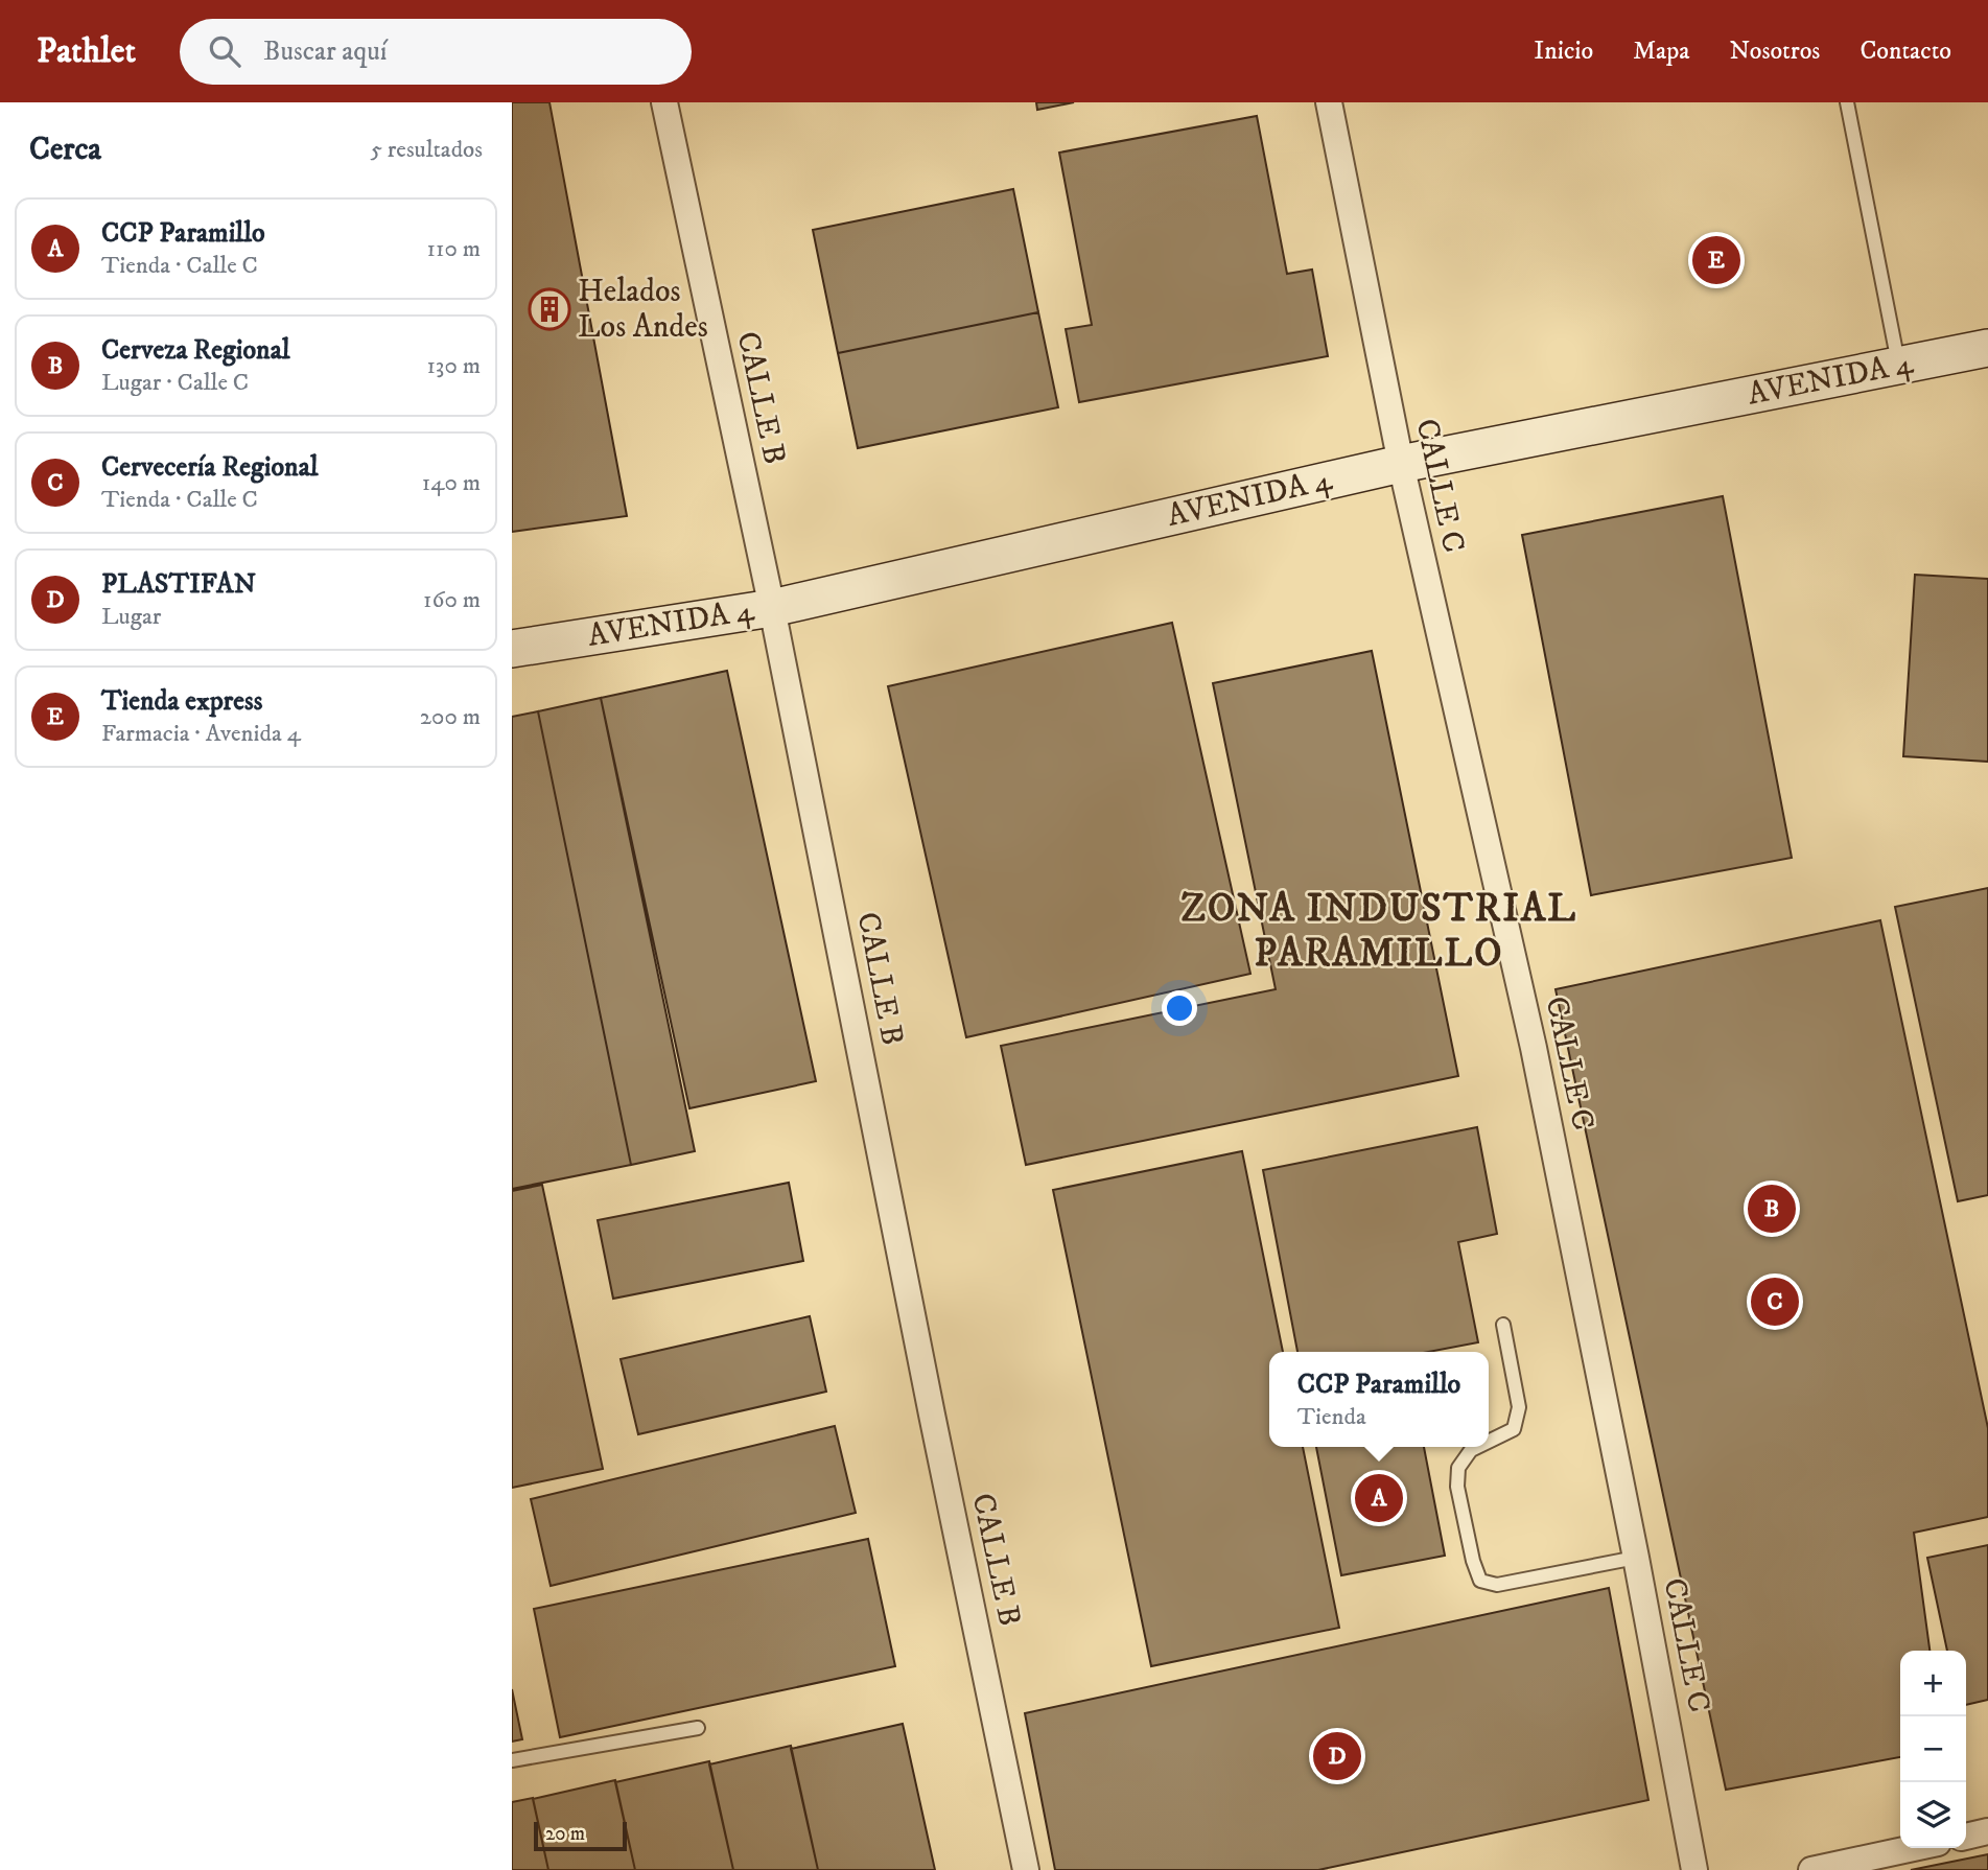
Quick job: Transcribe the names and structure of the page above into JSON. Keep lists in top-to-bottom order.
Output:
{
  "streets": {
    "main road": ["AVENIDA 4"],
    "street": ["CALLE B", "CALLE C"]
  },
  "crossings": [
    ["AVENIDA 4", "CALLE B"],
    ["AVENIDA 4", "CALLE C"]
  ],
  "districts": ["ZONA INDUSTRIAL PARAMILLO"],
  "places": {
    "building": ["Helados Los Andes"]
  },
  "scale_bar": "20 m",
  "page": {
    "header": "Pathlet",
    "search": "Buscar aquí",
    "nav": [
      "Inicio",
      "Mapa",
      "Nosotros",
      "Contacto"
    ],
    "heading": ["Cerca", "5 resultados"],
    "list": [
      {
        "mark": "A",
        "name": "CCP Paramillo",
        "note": "Tienda · Calle C",
        "value": "110 m"
      },
      {
        "mark": "B",
        "name": "Cerveza Regional",
        "note": "Lugar · Calle C",
        "value": "130 m"
      },
      {
        "mark": "C",
        "name": "Cervecería Regional",
        "note": "Tienda · Calle C",
        "value": "140 m"
      },
      {
        "mark": "D",
        "name": "PLASTIFAN",
        "note": "Lugar",
        "value": "160 m"
      },
      {
        "mark": "E",
        "name": "Tienda express",
        "note": "Farmacia · Avenida 4",
        "value": "200 m"
      }
    ],
    "pins": [
      "E",
      "B",
      "C",
      "A",
      "D"
    ],
    "popup": ["CCP Paramillo", "Tienda"],
    "map_buttons": ["+", "−"],
    "scale": "20 m"
  }
}
